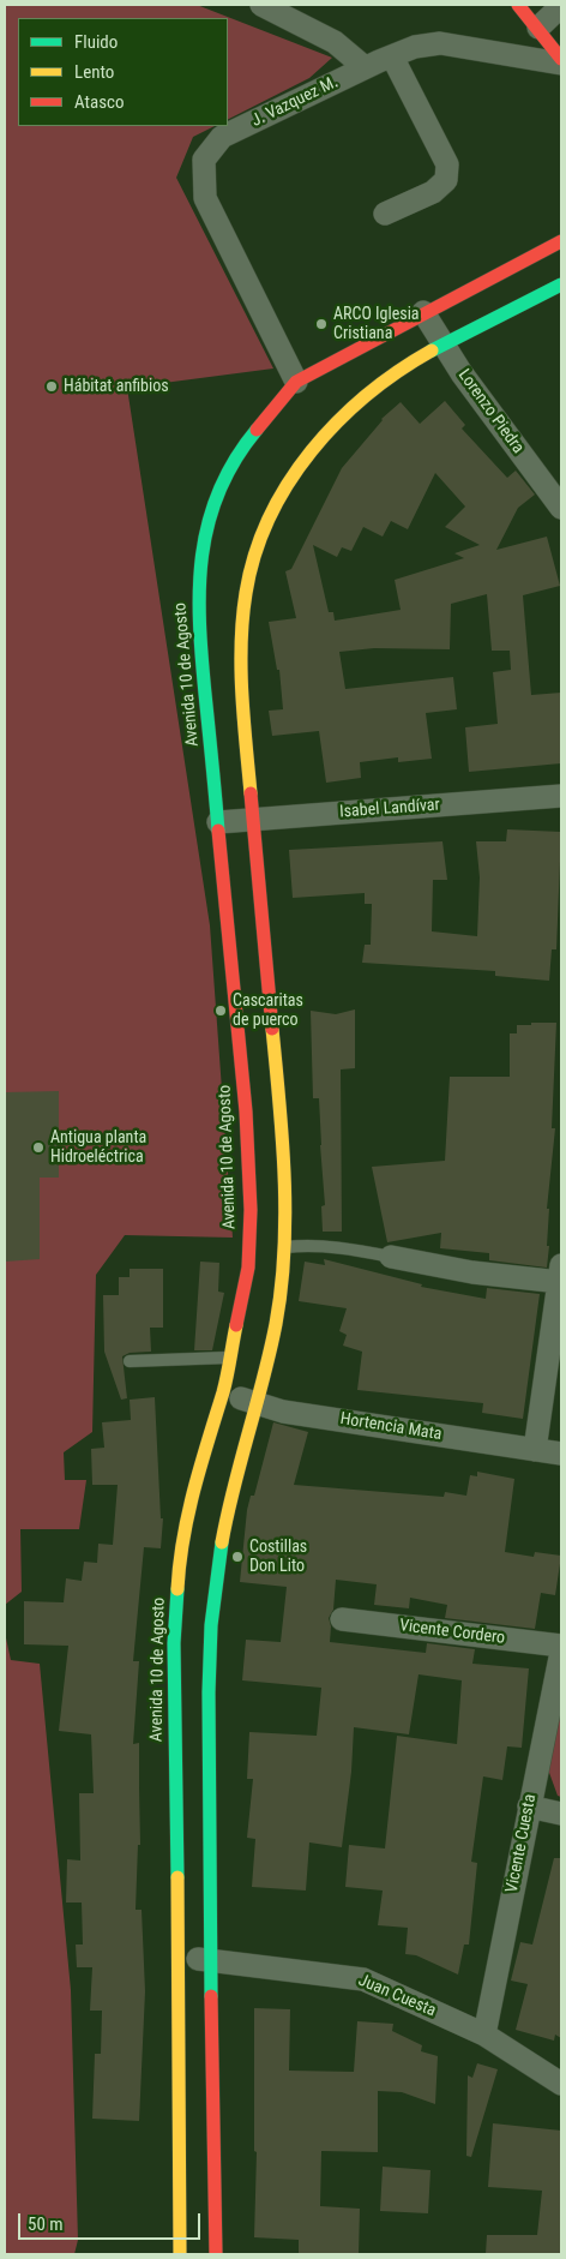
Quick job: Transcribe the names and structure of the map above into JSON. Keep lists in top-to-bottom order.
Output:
{
  "streets": {
    "main road": ["Avenida 10 de Agosto"],
    "street": [
      "J. Vazquez M.",
      "Lorenzo Piedra",
      "Isabel Landívar",
      "Hortencia Mata",
      "Vicente Cordero",
      "Vicente Cuesta",
      "Juan Cuesta"
    ]
  },
  "crossings": [
    ["J. Vazquez M.", "Avenida 10 de Agosto"],
    ["Lorenzo Piedra", "Avenida 10 de Agosto"],
    ["Avenida 10 de Agosto", "Isabel Landívar"],
    ["Avenida 10 de Agosto", "Hortencia Mata"],
    ["Avenida 10 de Agosto", "Juan Cuesta"],
    ["Vicente Cuesta", "Juan Cuesta"]
  ],
  "places": [
    "ARCO Iglesia Cristiana",
    "Hábitat anfibios",
    "Cascaritas de puerco",
    "Antigua planta Hidroeléctrica",
    "Costillas Don Lito"
  ],
  "legend": ["Fluido", "Lento", "Atasco"],
  "scale_bar": "50 m"
}
